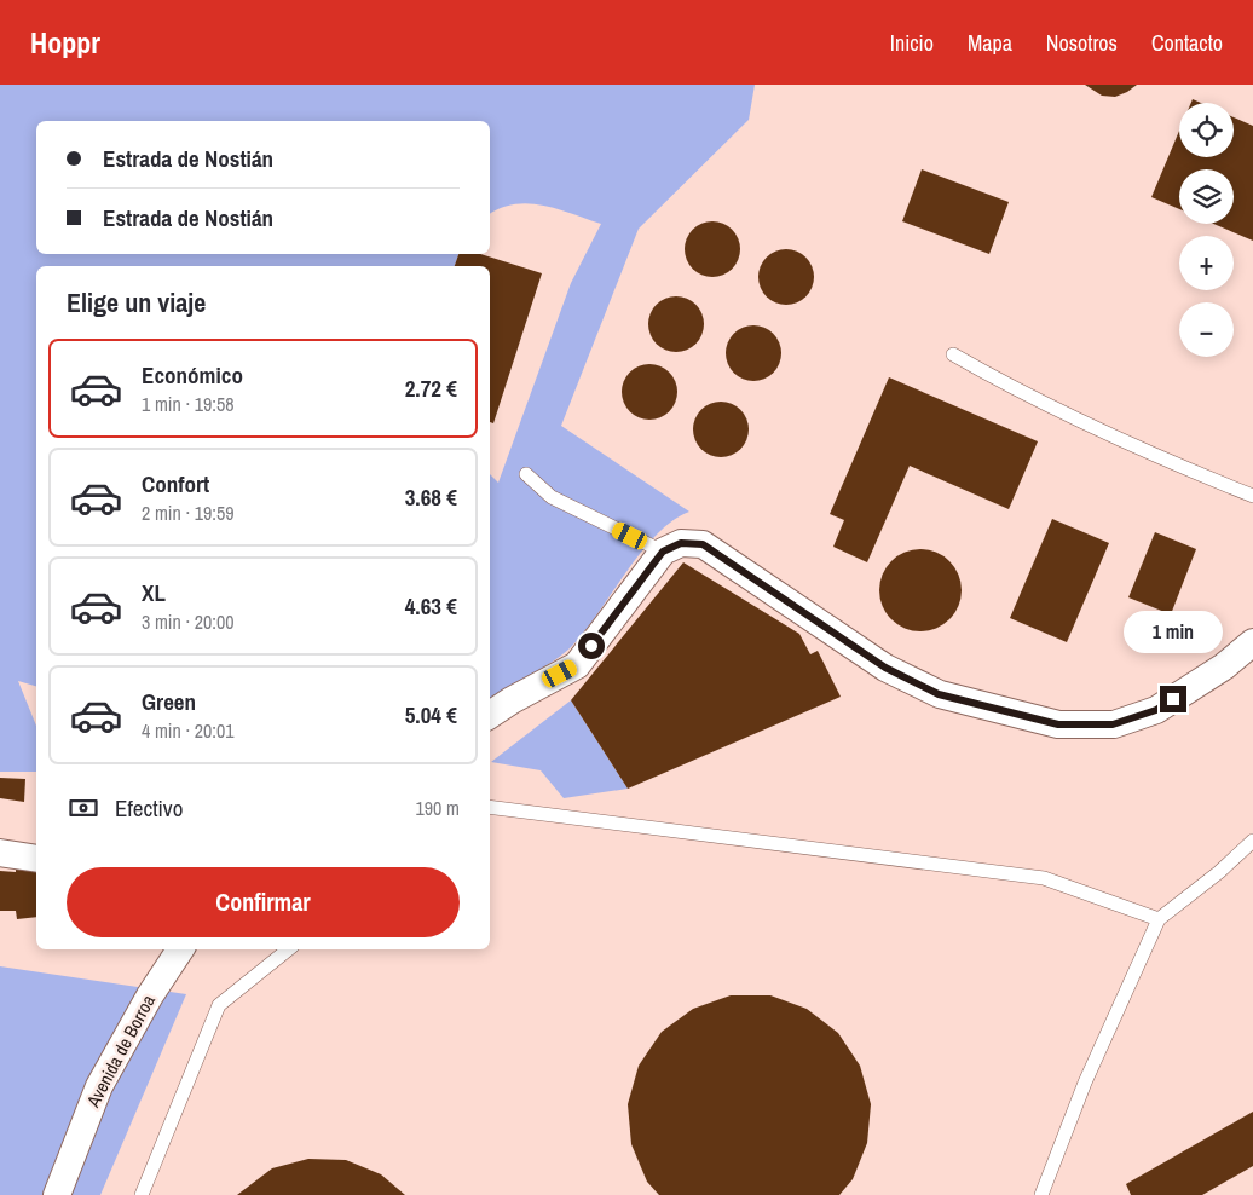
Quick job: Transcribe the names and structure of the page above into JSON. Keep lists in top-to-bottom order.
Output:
{
  "streets": {
    "street": ["Avenida de Borroa"]
  },
  "page": {
    "header": "Hoppr",
    "nav": [
      "Inicio",
      "Mapa",
      "Nosotros",
      "Contacto"
    ],
    "map_buttons": ["+", "−"],
    "banner": ["Estrada de Nostián", "Estrada de Nostián"],
    "heading": "Elige un viaje",
    "list": [
      {
        "name": "Económico",
        "note": "1 min · 19:58",
        "value": "2.72 €"
      },
      {
        "name": "Confort",
        "note": "2 min · 19:59",
        "value": "3.68 €"
      },
      {
        "name": "XL",
        "note": "3 min · 20:00",
        "value": "4.63 €"
      },
      {
        "name": "Green",
        "note": "4 min · 20:01",
        "value": "5.04 €"
      }
    ],
    "bubble": "1 min",
    "pay": ["Efectivo", "190 m"],
    "buttons": "Confirmar"
  }
}
